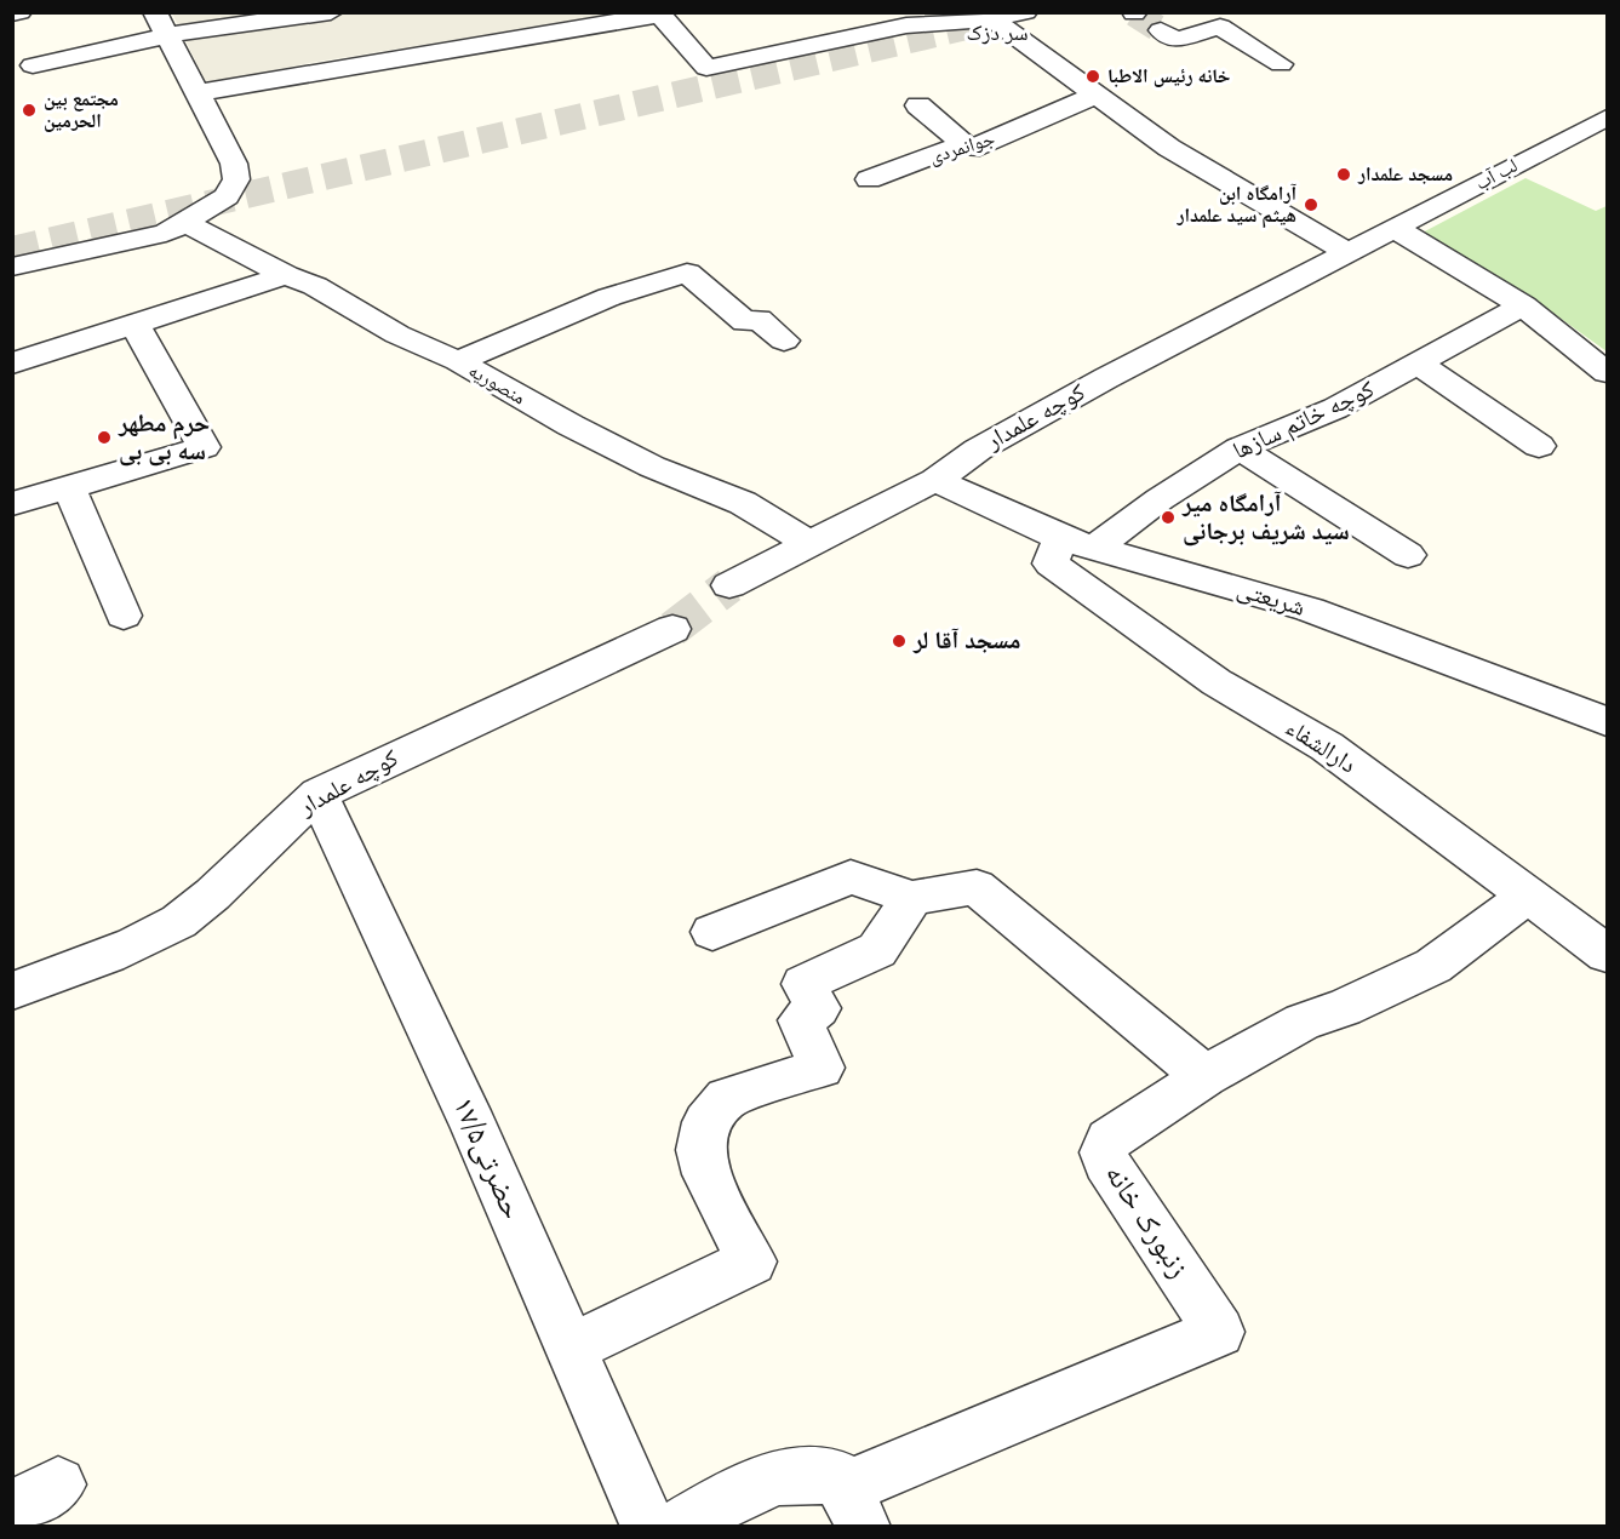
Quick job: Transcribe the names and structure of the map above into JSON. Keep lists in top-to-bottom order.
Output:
{
  "streets": {
    "street": [
      "جوانمردی",
      "لب آب",
      "منصوریه",
      "کوچه علمدار",
      "کوچه خاتم سازها",
      "شریعتی",
      "دارالشفاء",
      "حضرتی۱۷/۵",
      "زنبورک خانه"
    ]
  },
  "crossings": [
    ["لب آب", "کوچه علمدار"],
    ["منصوریه", "کوچه علمدار"],
    ["کوچه علمدار", "شریعتی"],
    ["کوچه علمدار", "حضرتی۱۷/۵"],
    ["کوچه خاتم سازها", "شریعتی"],
    ["کوچه خاتم سازها", "دارالشفاء"],
    ["شریعتی", "دارالشفاء"],
    ["دارالشفاء", "زنبورک خانه"]
  ],
  "districts": ["سر دزک"],
  "places": [
    "خانه رئیس الاطبا",
    "مجتمع بین الحرمین",
    "مسجد علمدار",
    "آرامگاه ابن هیثم سید علمدار",
    "حرم مطهر سه بی بی",
    "آرامگاه میر سید شریف برجانی",
    "مسجد آقا لر"
  ]
}
